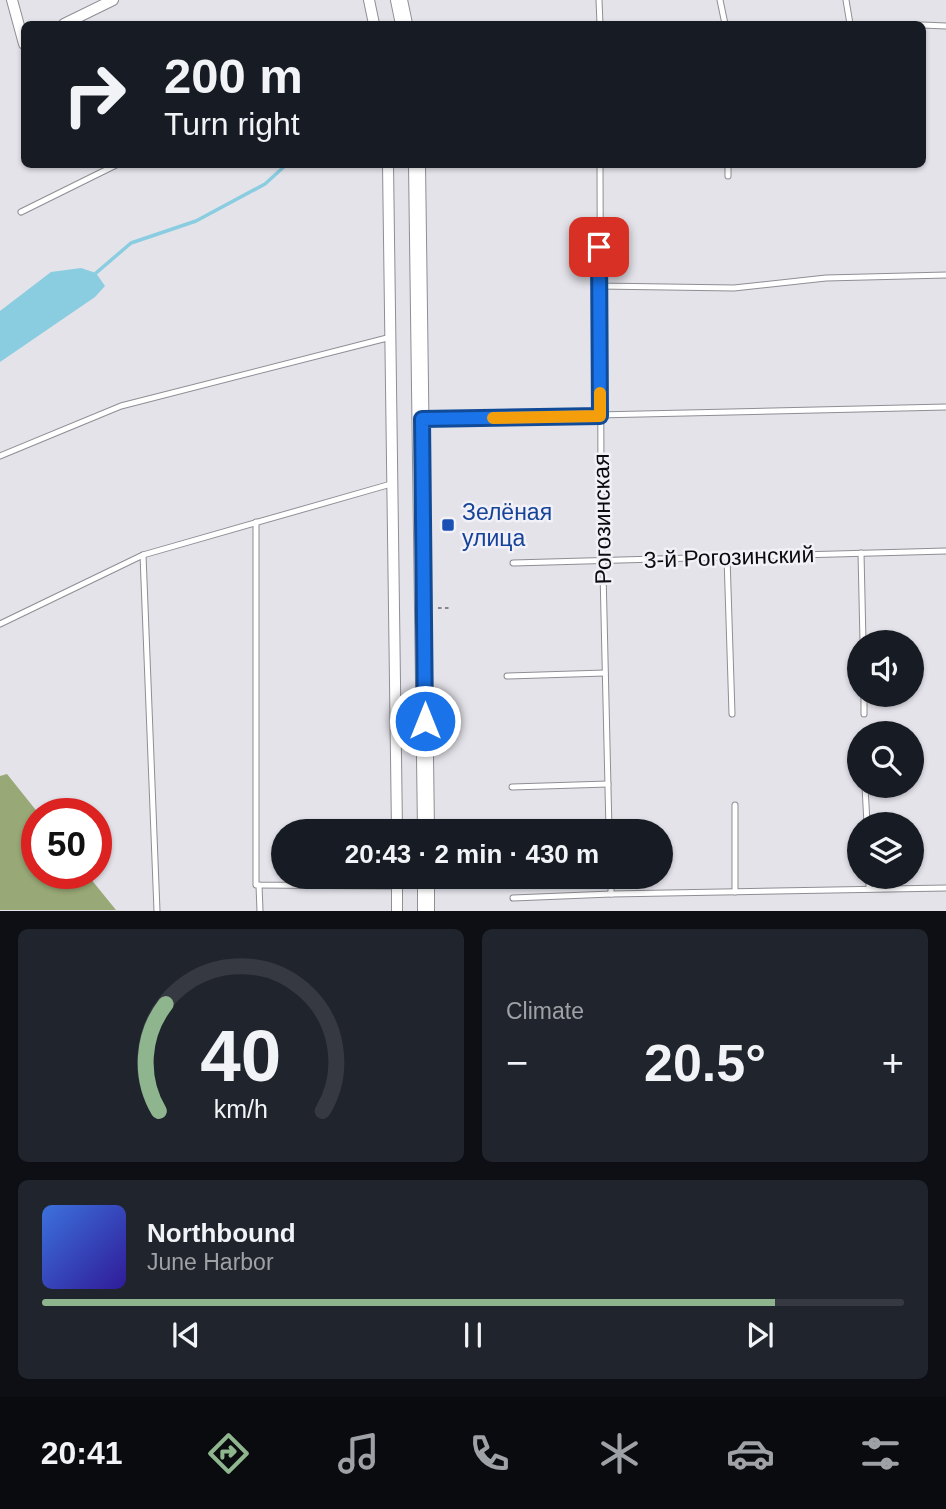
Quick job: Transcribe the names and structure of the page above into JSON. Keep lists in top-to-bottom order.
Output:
{
  "streets": {
    "lane": ["Рогозинская", "3-й Рогозинский"]
  },
  "crossings": [
    ["Рогозинская", "3-й Рогозинский"]
  ],
  "places": {
    "transit": ["Зелёная улица"]
  },
  "page": {
    "turn": ["200 m", "Turn right"],
    "limit": "50",
    "trip": "20:43 · 2 min · 430 m",
    "tile": "Climate",
    "heat": ["−", "20.5°", "+"],
    "song": ["Northbound", "June Harbor"],
    "tabs": "20:41",
    "gauge": ["40", "km/h"]
  }
}
